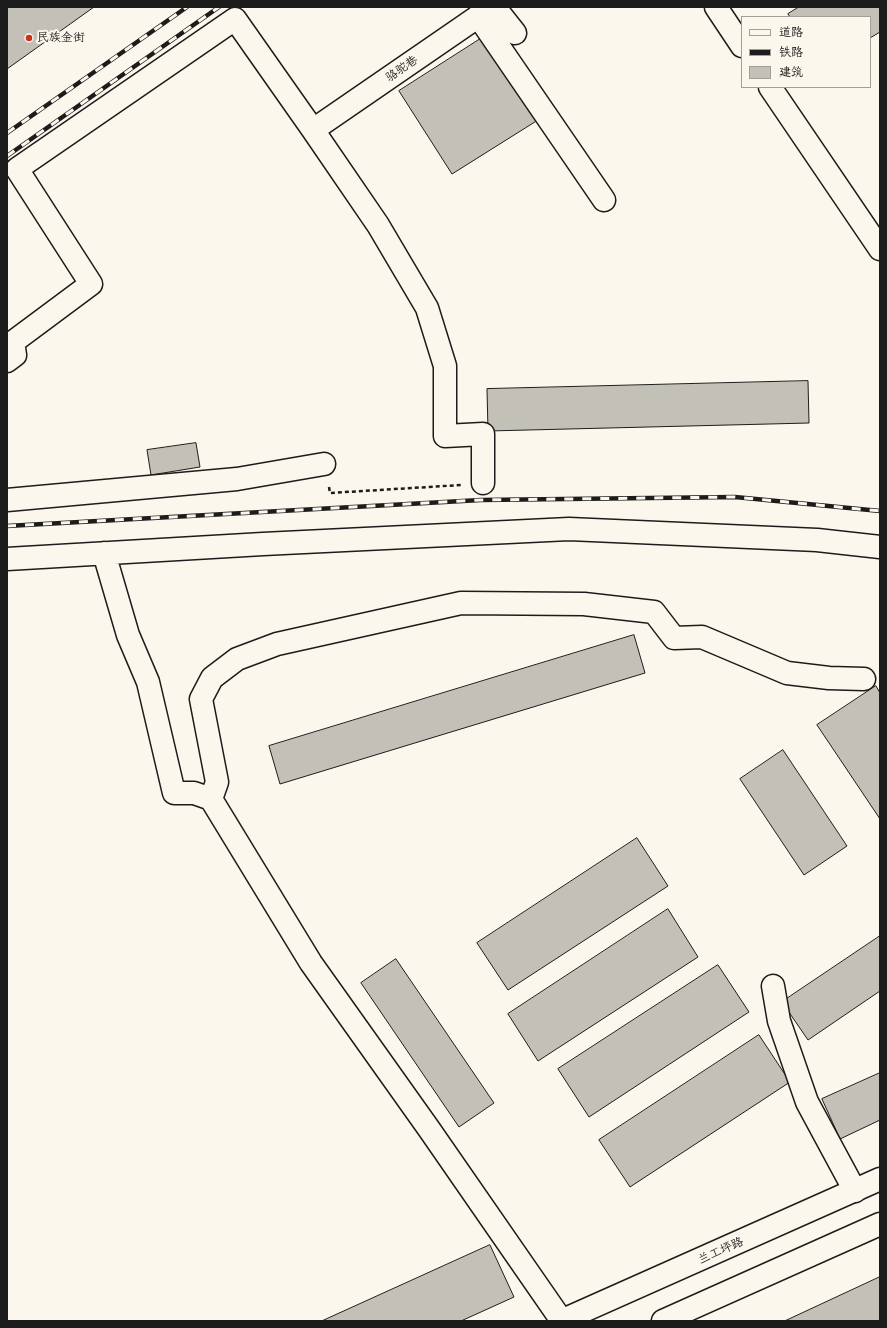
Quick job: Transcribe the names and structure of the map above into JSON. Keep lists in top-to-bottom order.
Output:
{
  "streets": {
    "main road": ["骆驼巷", "兰工坪路"]
  },
  "places": ["民族金街"],
  "legend": ["道路", "铁路", "建筑"]
}
